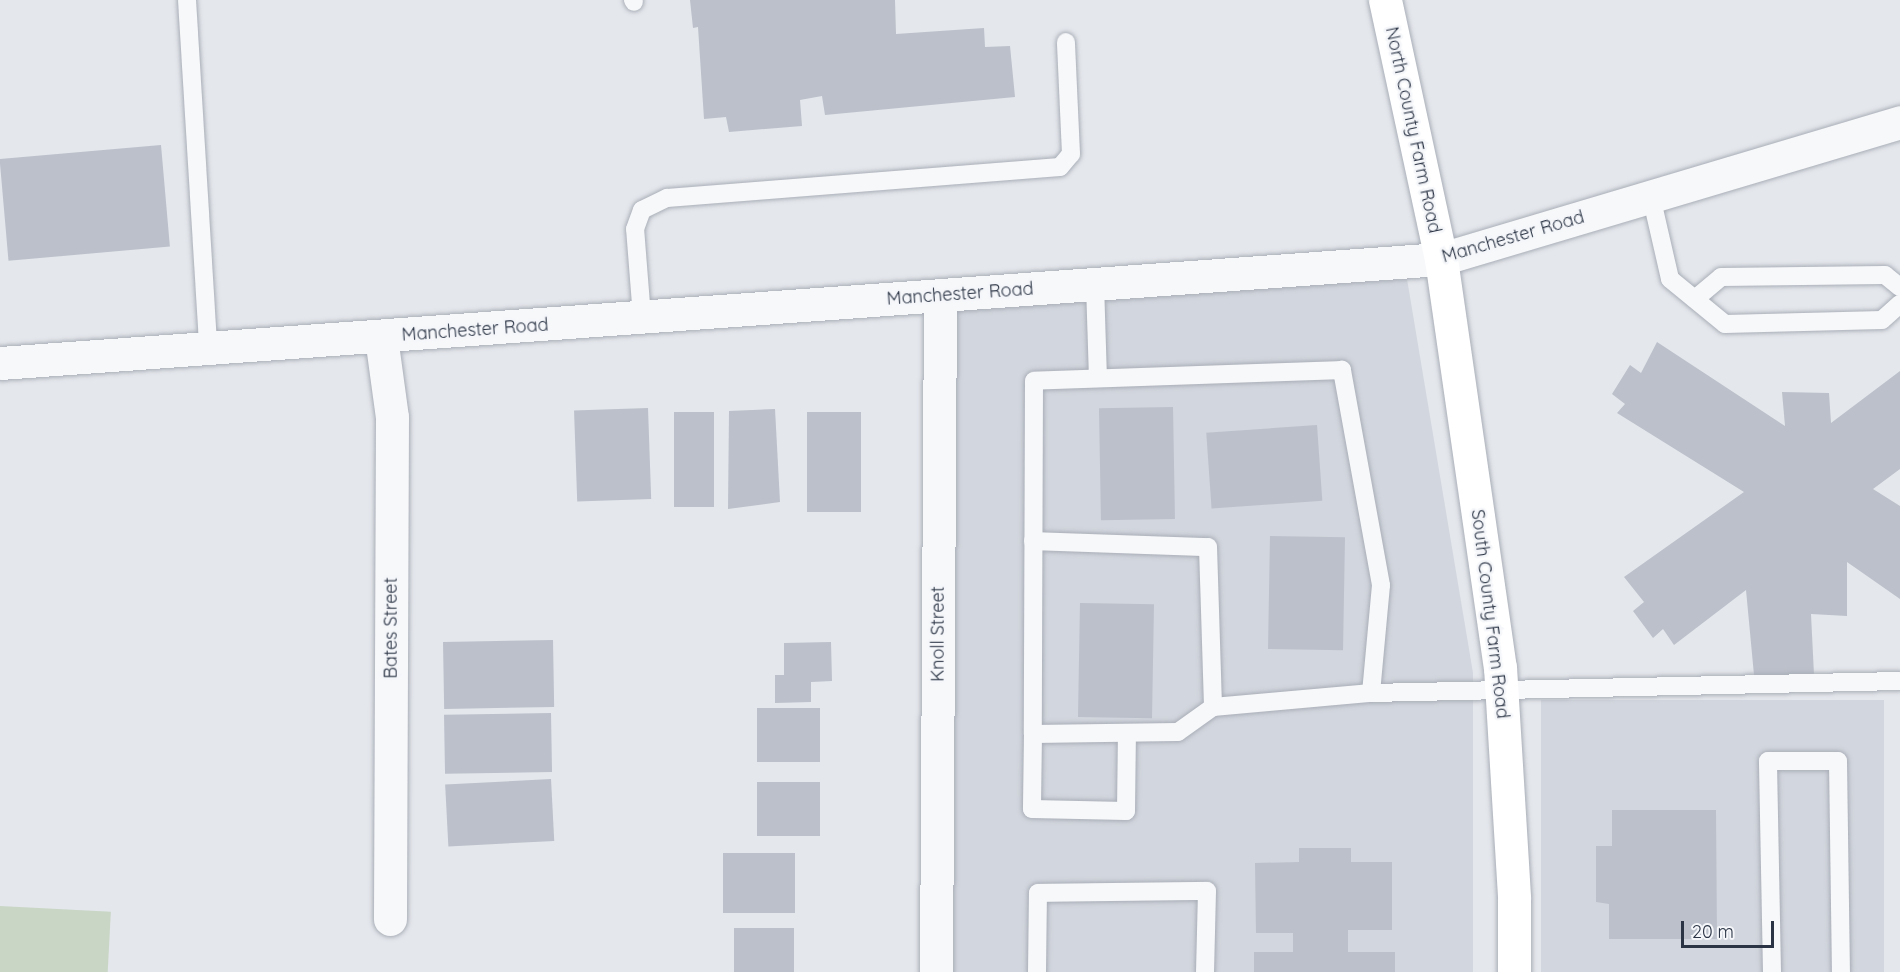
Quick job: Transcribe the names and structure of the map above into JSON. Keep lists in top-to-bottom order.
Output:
{
  "streets": {
    "main road": ["North County Farm Road", "South County Farm Road"],
    "street": ["Manchester Road", "Bates Street", "Knoll Street"]
  },
  "crossings": [
    ["North County Farm Road", "Manchester Road"],
    ["North County Farm Road", "South County Farm Road"],
    ["Manchester Road", "South County Farm Road"],
    ["Manchester Road", "Bates Street"],
    ["Manchester Road", "Knoll Street"]
  ],
  "scale_bar": "20 m"
}
